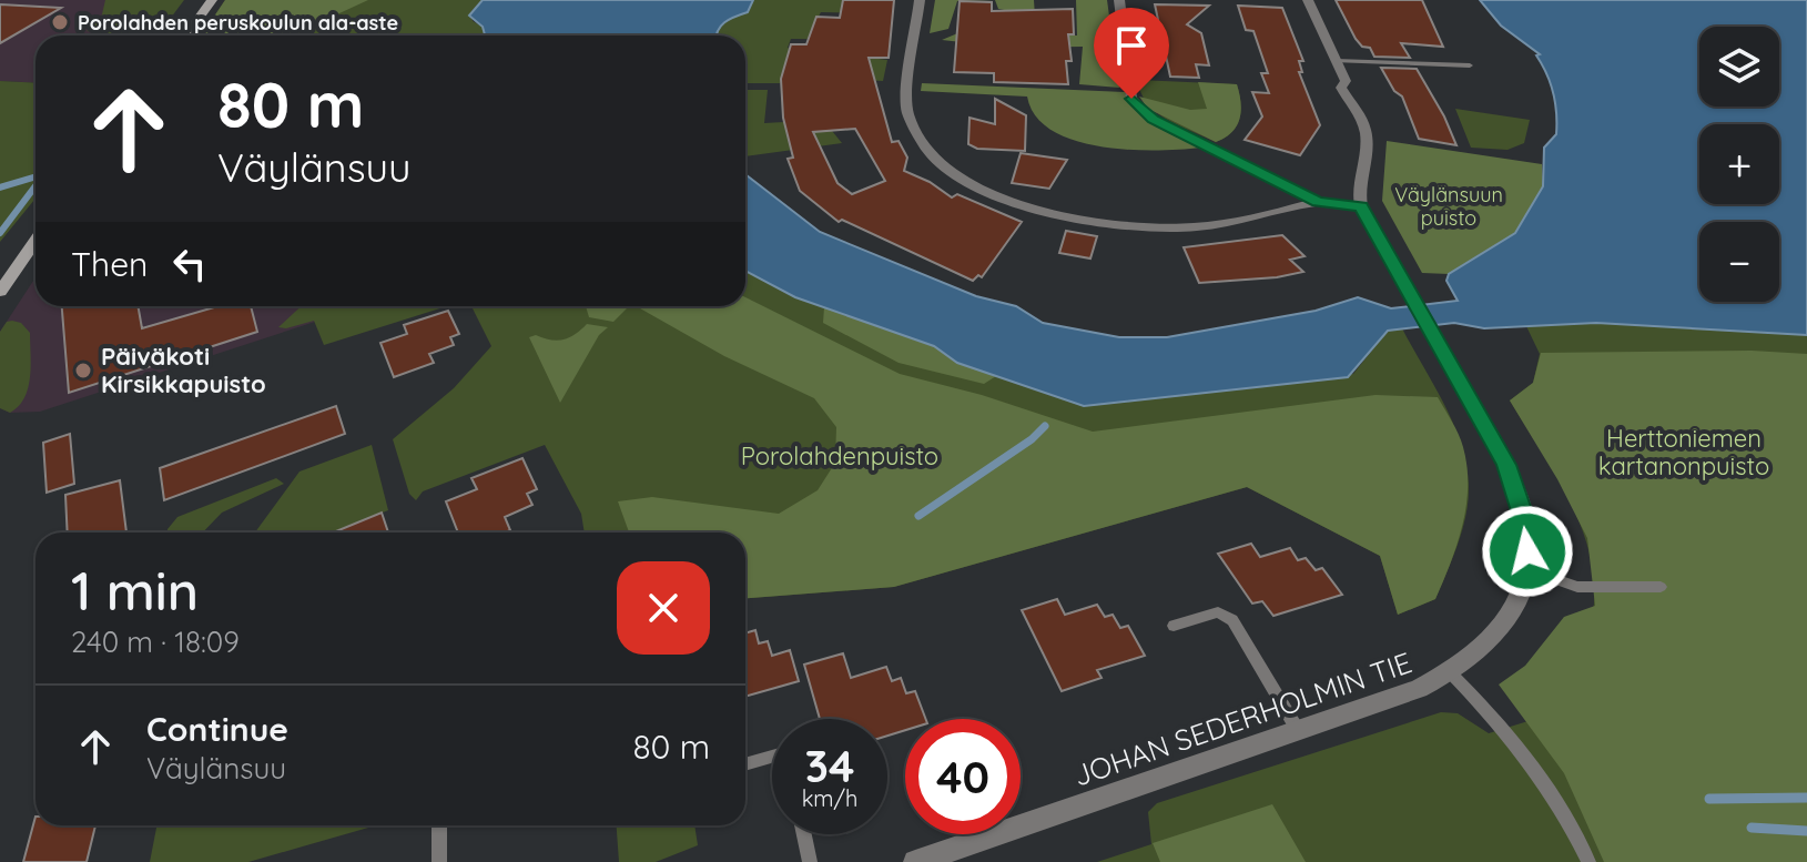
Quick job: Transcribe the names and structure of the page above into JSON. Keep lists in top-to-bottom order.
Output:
{
  "streets": {
    "street": ["JOHAN SEDERHOLMIN TIE"]
  },
  "parks": ["Väylänsuun puisto", "Herttoniemen kartanonpuisto", "Porolahdenpuisto"],
  "places": ["Porolahden peruskoulun ala-aste", "Päiväkoti Kirsikkapuisto"],
  "page": {
    "map_buttons": ["+", "−"],
    "turn": ["80 m", "Väylänsuu"],
    "then": "Then",
    "heading": ["1 min", "240 m · 18:09"],
    "list": [
      {
        "name": "Continue",
        "note": "Väylänsuu",
        "value": "80 m"
      }
    ],
    "speed": "34 km/h",
    "limit": "40"
  }
}
